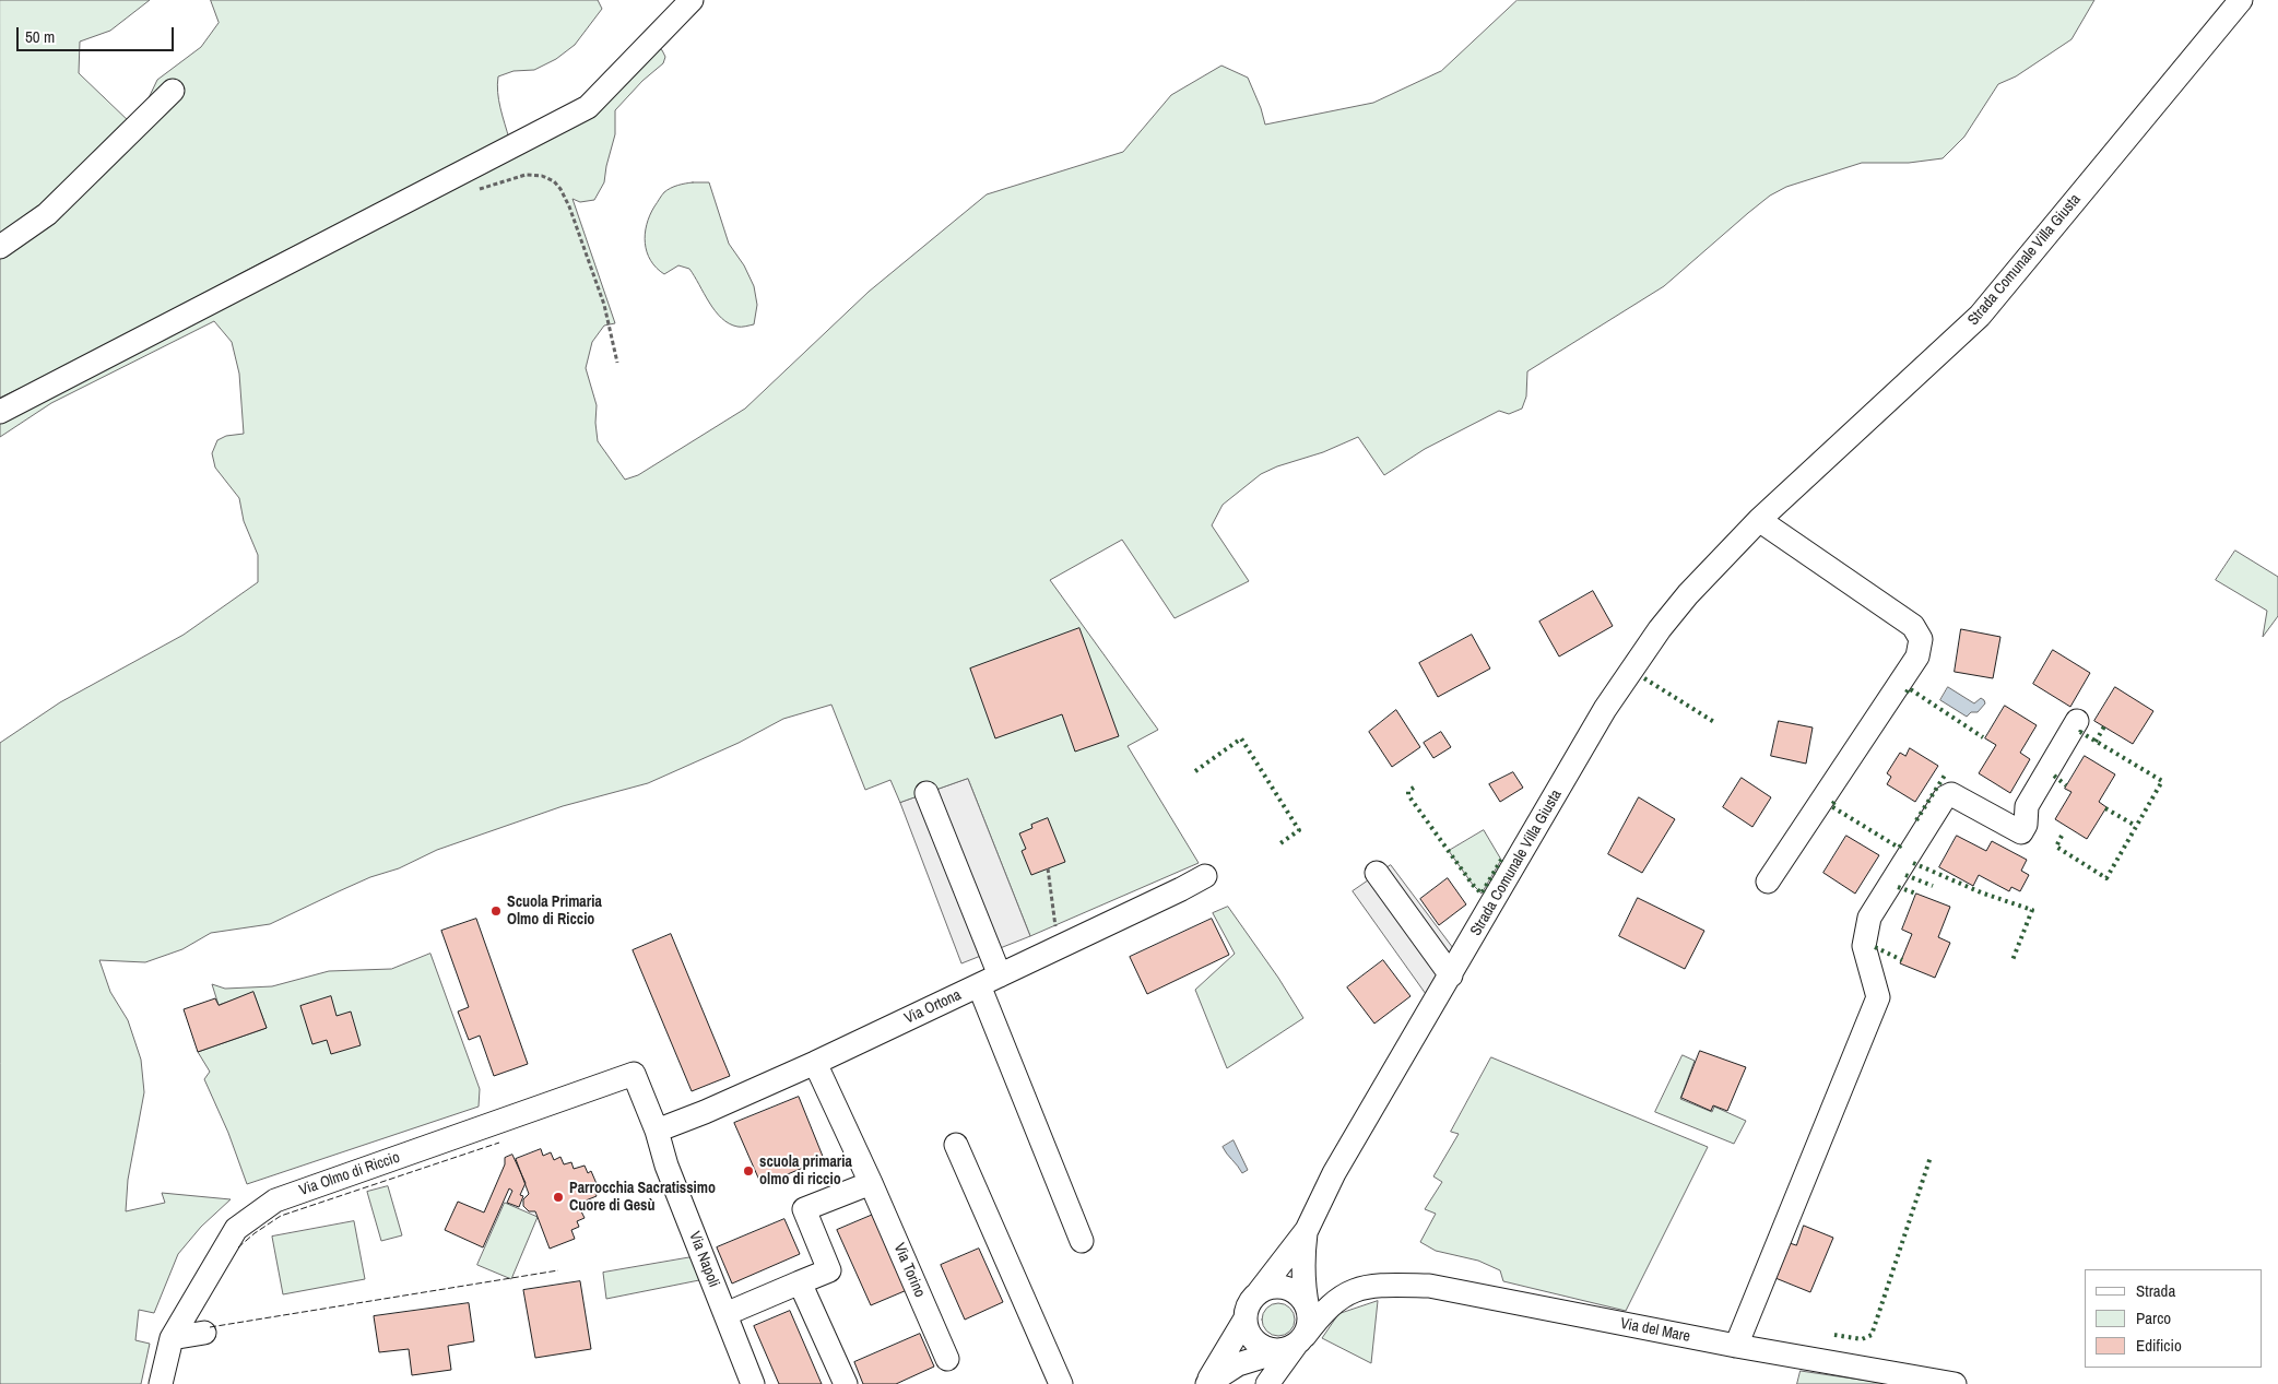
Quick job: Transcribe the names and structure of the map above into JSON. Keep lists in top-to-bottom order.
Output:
{
  "streets": {
    "street": [
      "Strada Comunale Villa Giusta",
      "Via Ortona",
      "Via Olmo di Riccio",
      "Via Napoli",
      "Via Torino",
      "Via del Mare"
    ]
  },
  "crossings": [
    ["Via Ortona", "Via Napoli"],
    ["Via Ortona", "Via Torino"],
    ["Via Olmo di Riccio", "Via Napoli"]
  ],
  "places": ["Scuola Primaria Olmo di Riccio", "scuola primaria olmo di riccio", "Parrocchia Sacratissimo Cuore di Gesù"],
  "legend": ["Strada", "Parco", "Edificio"],
  "scale_bar": "50 m"
}
